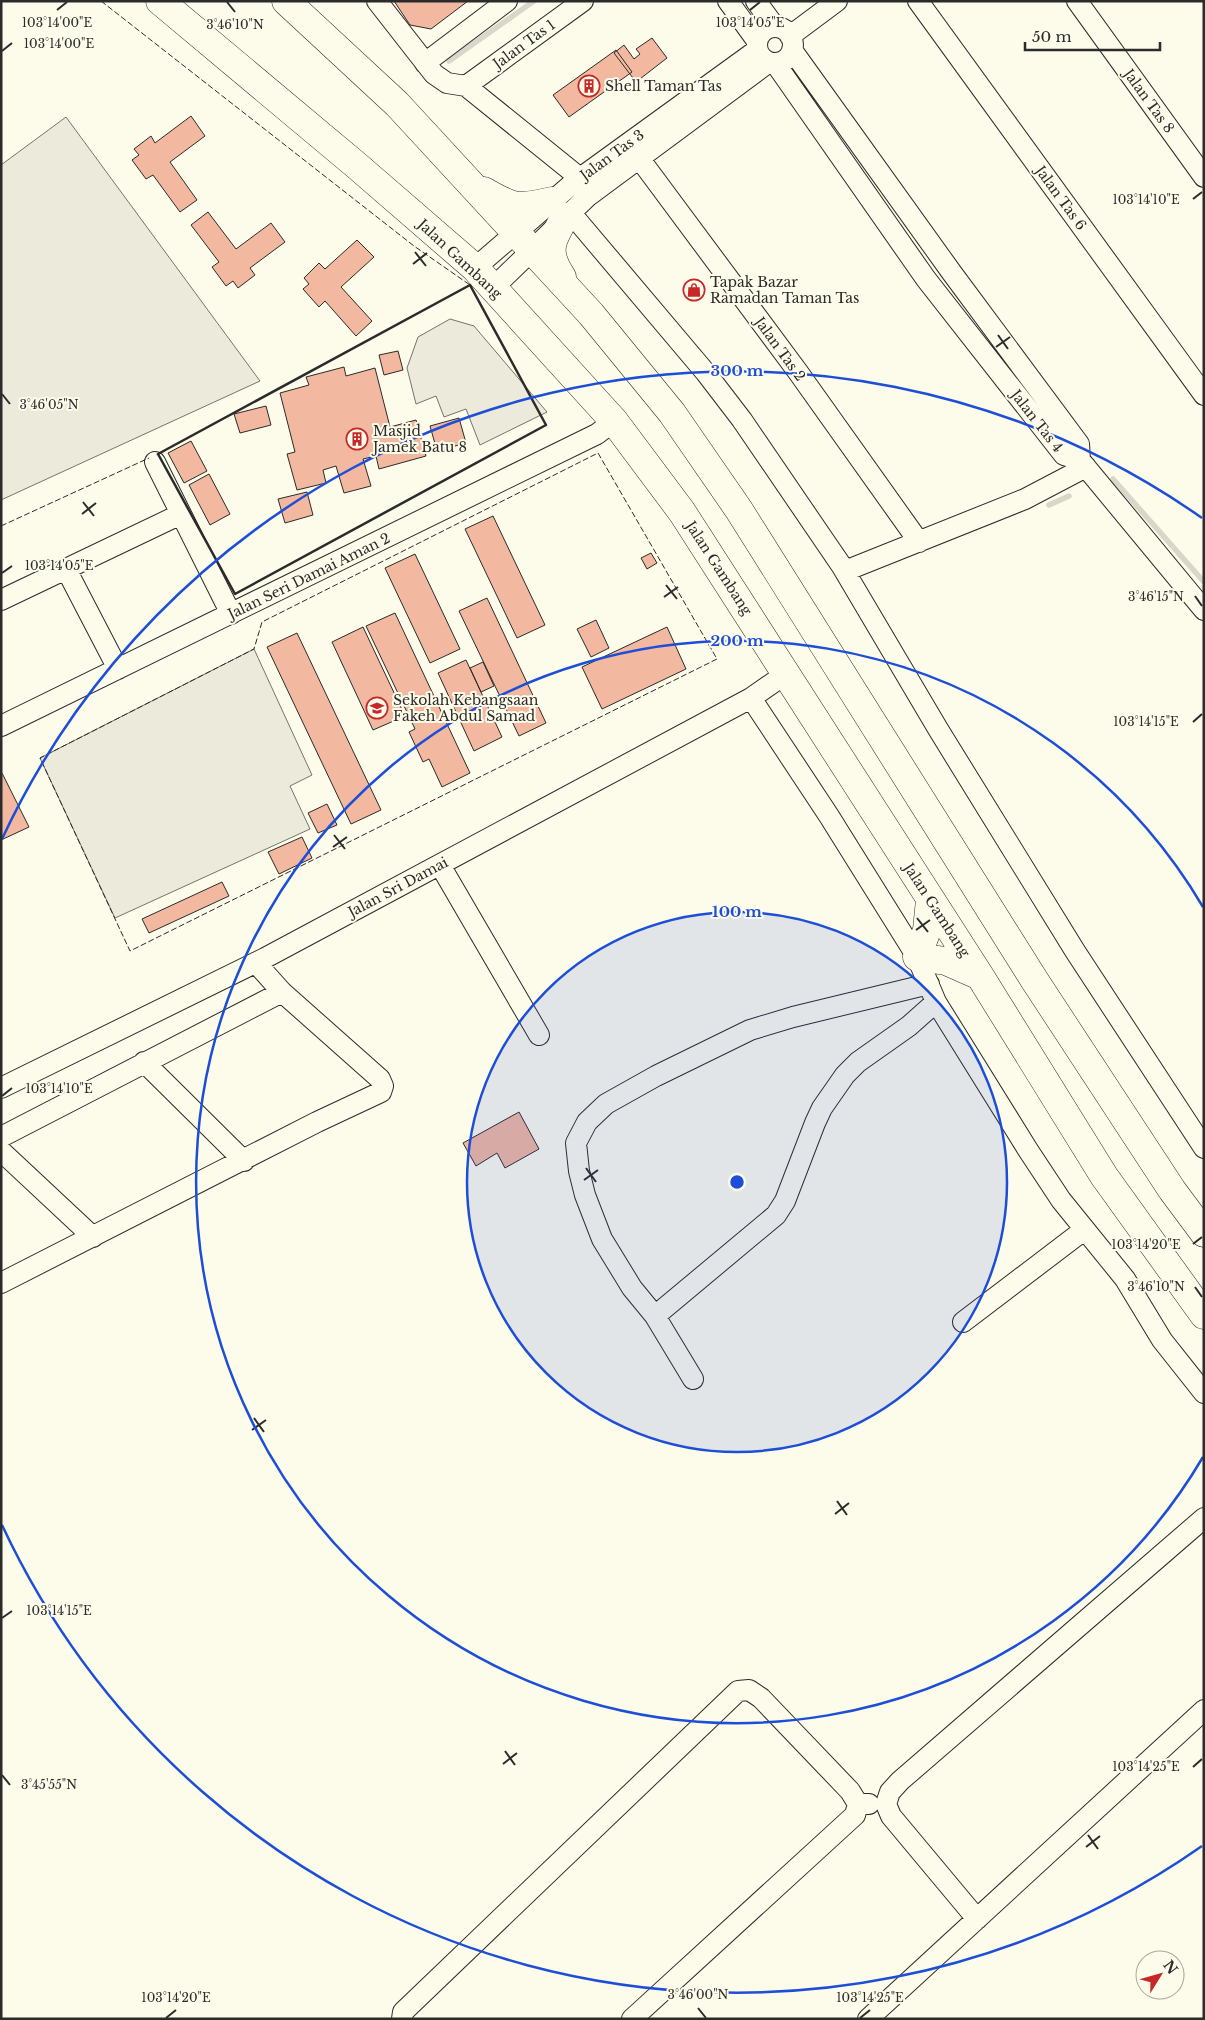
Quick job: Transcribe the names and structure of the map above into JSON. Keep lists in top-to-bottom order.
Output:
{
  "streets": {
    "highway": ["Jalan Gambang"],
    "street": [
      "Jalan Tas 1",
      "Jalan Tas 8",
      "Jalan Tas 3",
      "Jalan Tas 6",
      "Jalan Tas 2",
      "Jalan Tas 4",
      "Jalan Seri Damai Aman 2",
      "Jalan Sri Damai"
    ]
  },
  "crossings": [
    ["Jalan Tas 3", "Jalan Gambang"],
    ["Jalan Tas 3", "Jalan Tas 2"],
    ["Jalan Tas 3", "Jalan Tas 4"],
    ["Jalan Gambang", "Jalan Seri Damai Aman 2"],
    ["Jalan Gambang", "Jalan Sri Damai"]
  ],
  "places": {
    "building": ["Shell Taman Tas", "Masjid Jamek Batu 8"],
    "shop": ["Tapak Bazar Ramadan Taman Tas"],
    "school or university": ["Sekolah Kebangsaan Fakeh Abdul Samad"]
  },
  "scale_bar": "50 m",
  "north": "top right",
  "coordinates": [
    "103°14'00\"E",
    "103°14'05\"E",
    "3°46'10\"N",
    "103°14'10\"E",
    "3°46'05\"N",
    "3°46'15\"N",
    "103°14'15\"E",
    "103°14'20\"E",
    "103°14'25\"E",
    "3°45'55\"N",
    "3°46'00\"N"
  ],
  "rings": ["300 m", "200 m", "100 m"]
}
